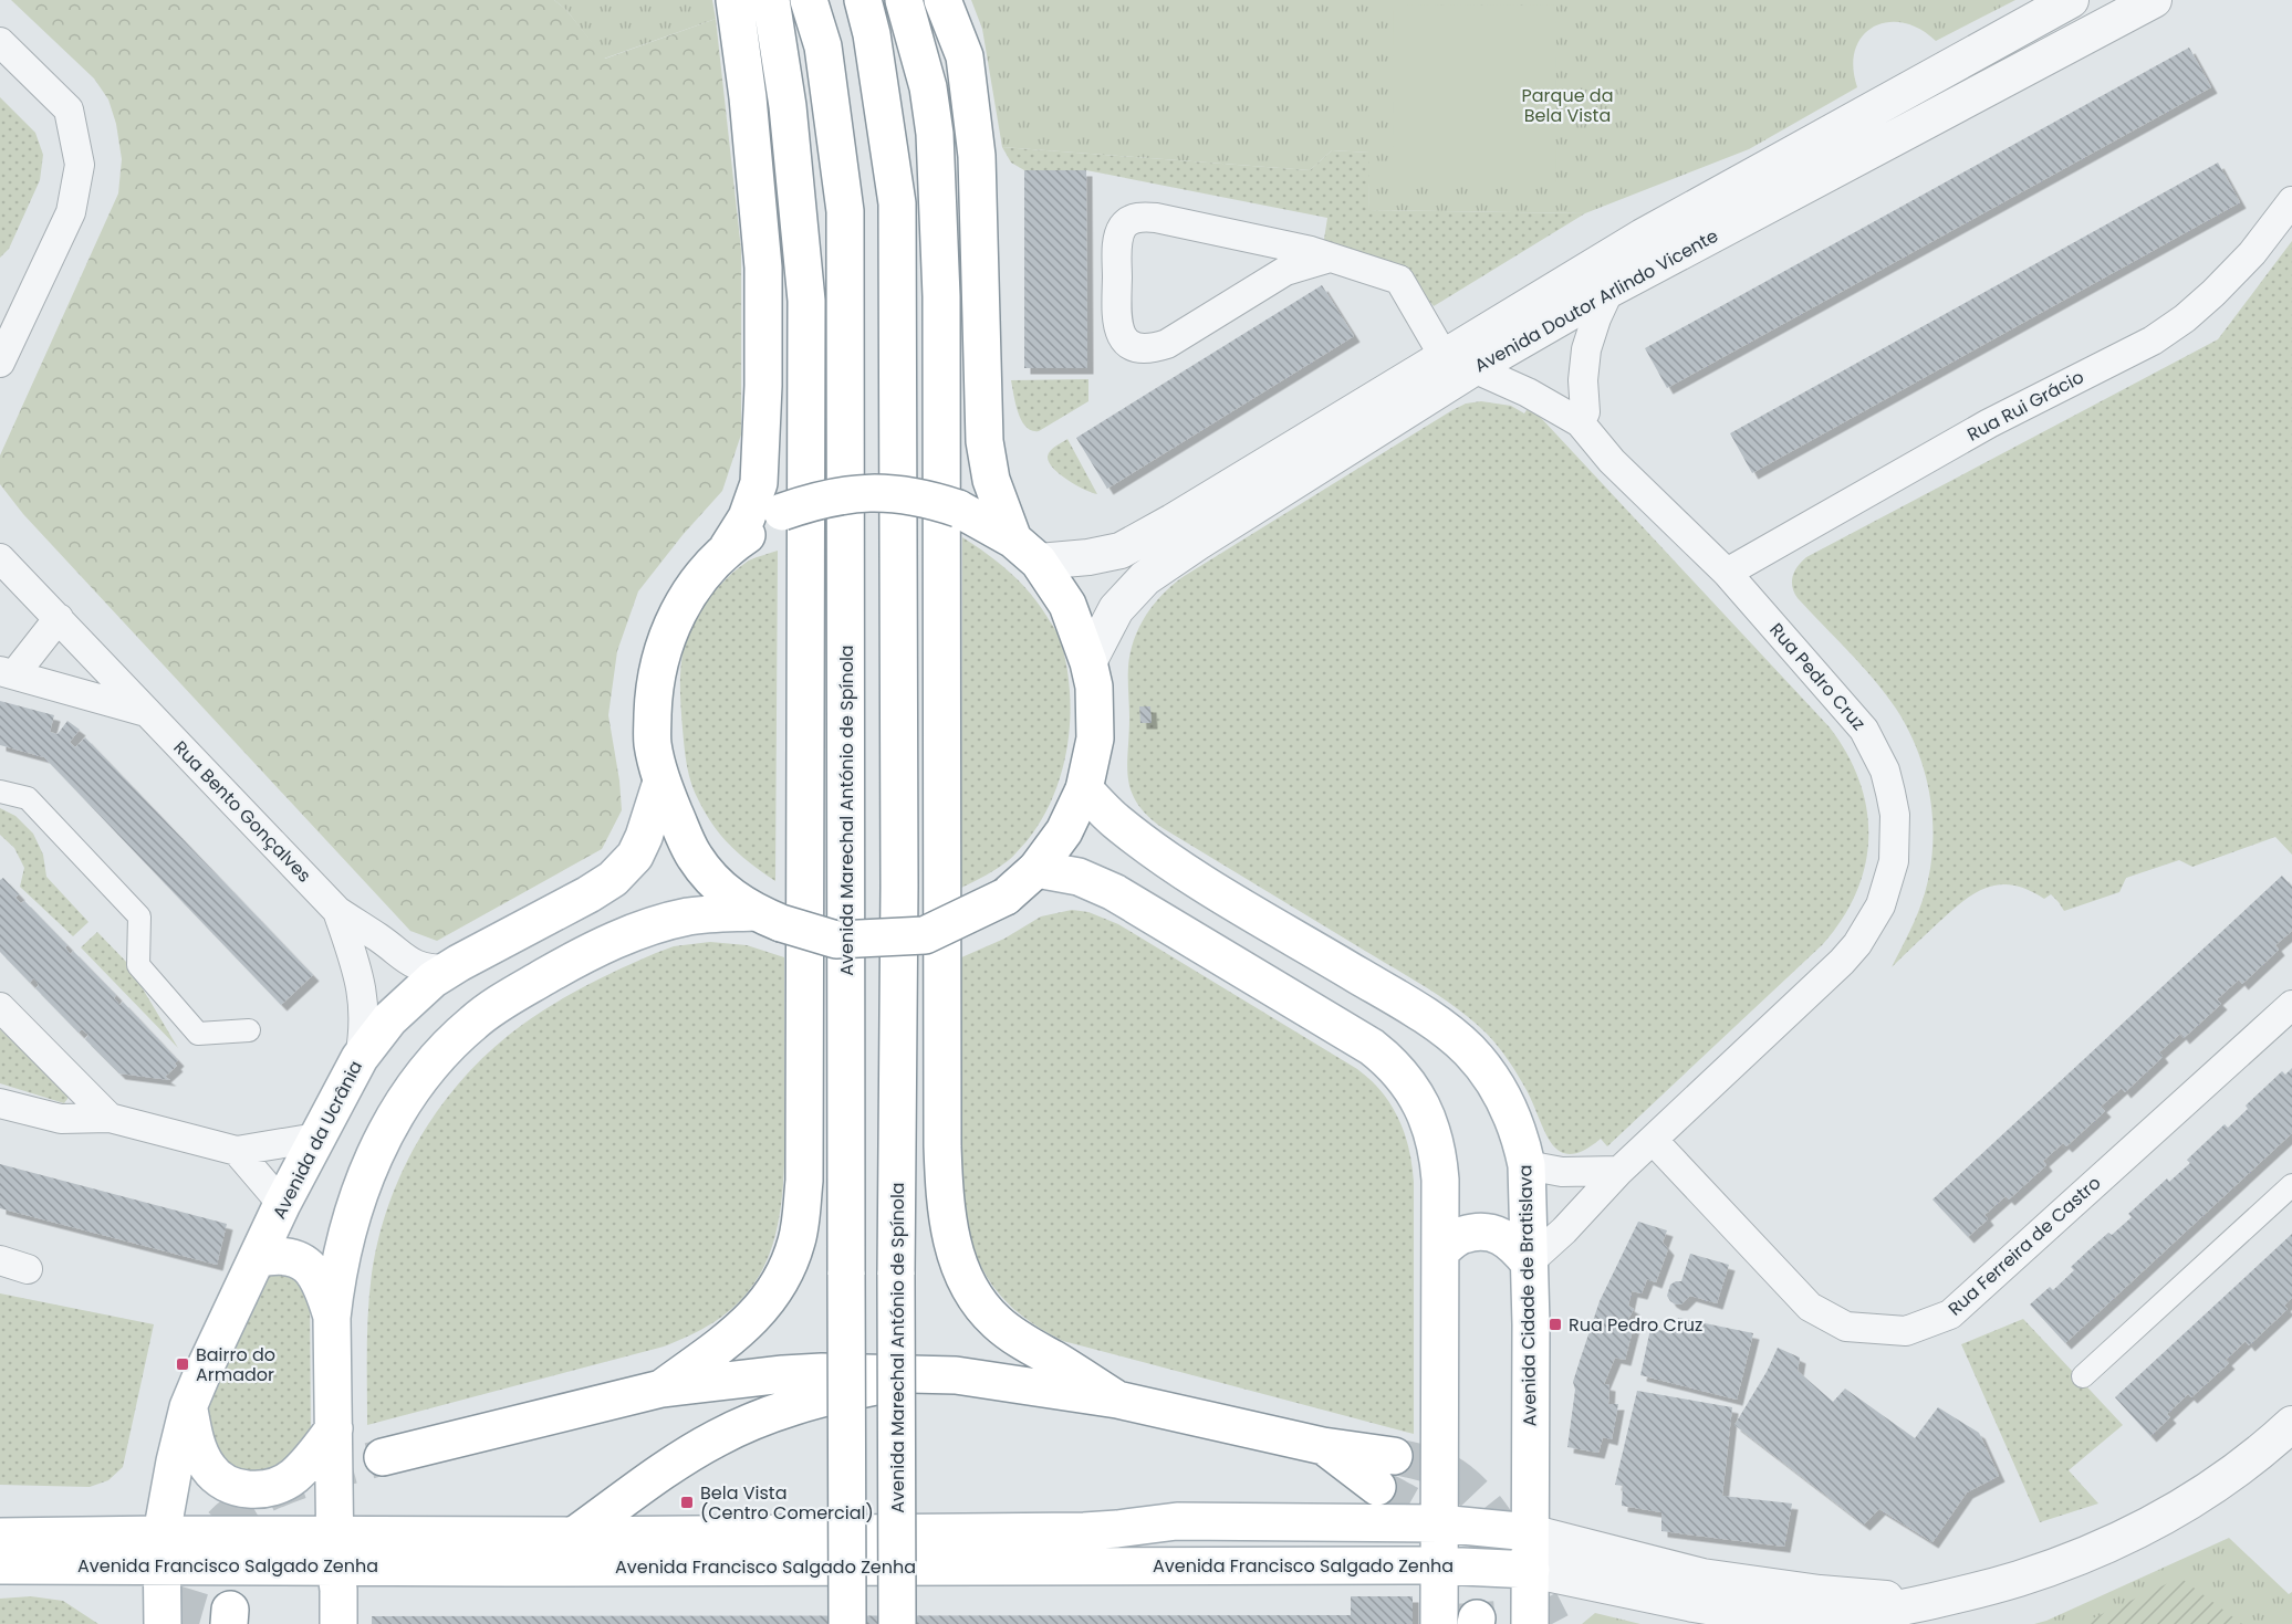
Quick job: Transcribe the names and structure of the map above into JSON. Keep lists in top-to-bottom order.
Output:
{
  "streets": {
    "main road": [
      "Avenida Marechal António de Spínola",
      "Avenida da Ucrânia",
      "Avenida Cidade de Bratislava",
      "Avenida Francisco Salgado Zenha"
    ],
    "street": [
      "Avenida Doutor Arlindo Vicente",
      "Rua Rui Grácio",
      "Rua Pedro Cruz",
      "Rua Bento Gonçalves",
      "Rua Ferreira de Castro"
    ]
  },
  "crossings": [
    ["Avenida Doutor Arlindo Vicente", "Rua Pedro Cruz"],
    ["Rua Rui Grácio", "Rua Pedro Cruz"],
    ["Rua Pedro Cruz", "Rua Ferreira de Castro"],
    ["Rua Pedro Cruz", "Avenida Cidade de Bratislava"],
    ["Rua Bento Gonçalves", "Avenida da Ucrânia"],
    ["Avenida da Ucrânia", "Avenida Francisco Salgado Zenha"],
    ["Avenida Cidade de Bratislava", "Avenida Francisco Salgado Zenha"]
  ],
  "parks": ["Parque da Bela Vista"],
  "places": {
    "transit": ["Rua Pedro Cruz", "Bairro do Armador", "Bela Vista (Centro Comercial)"]
  }
}
